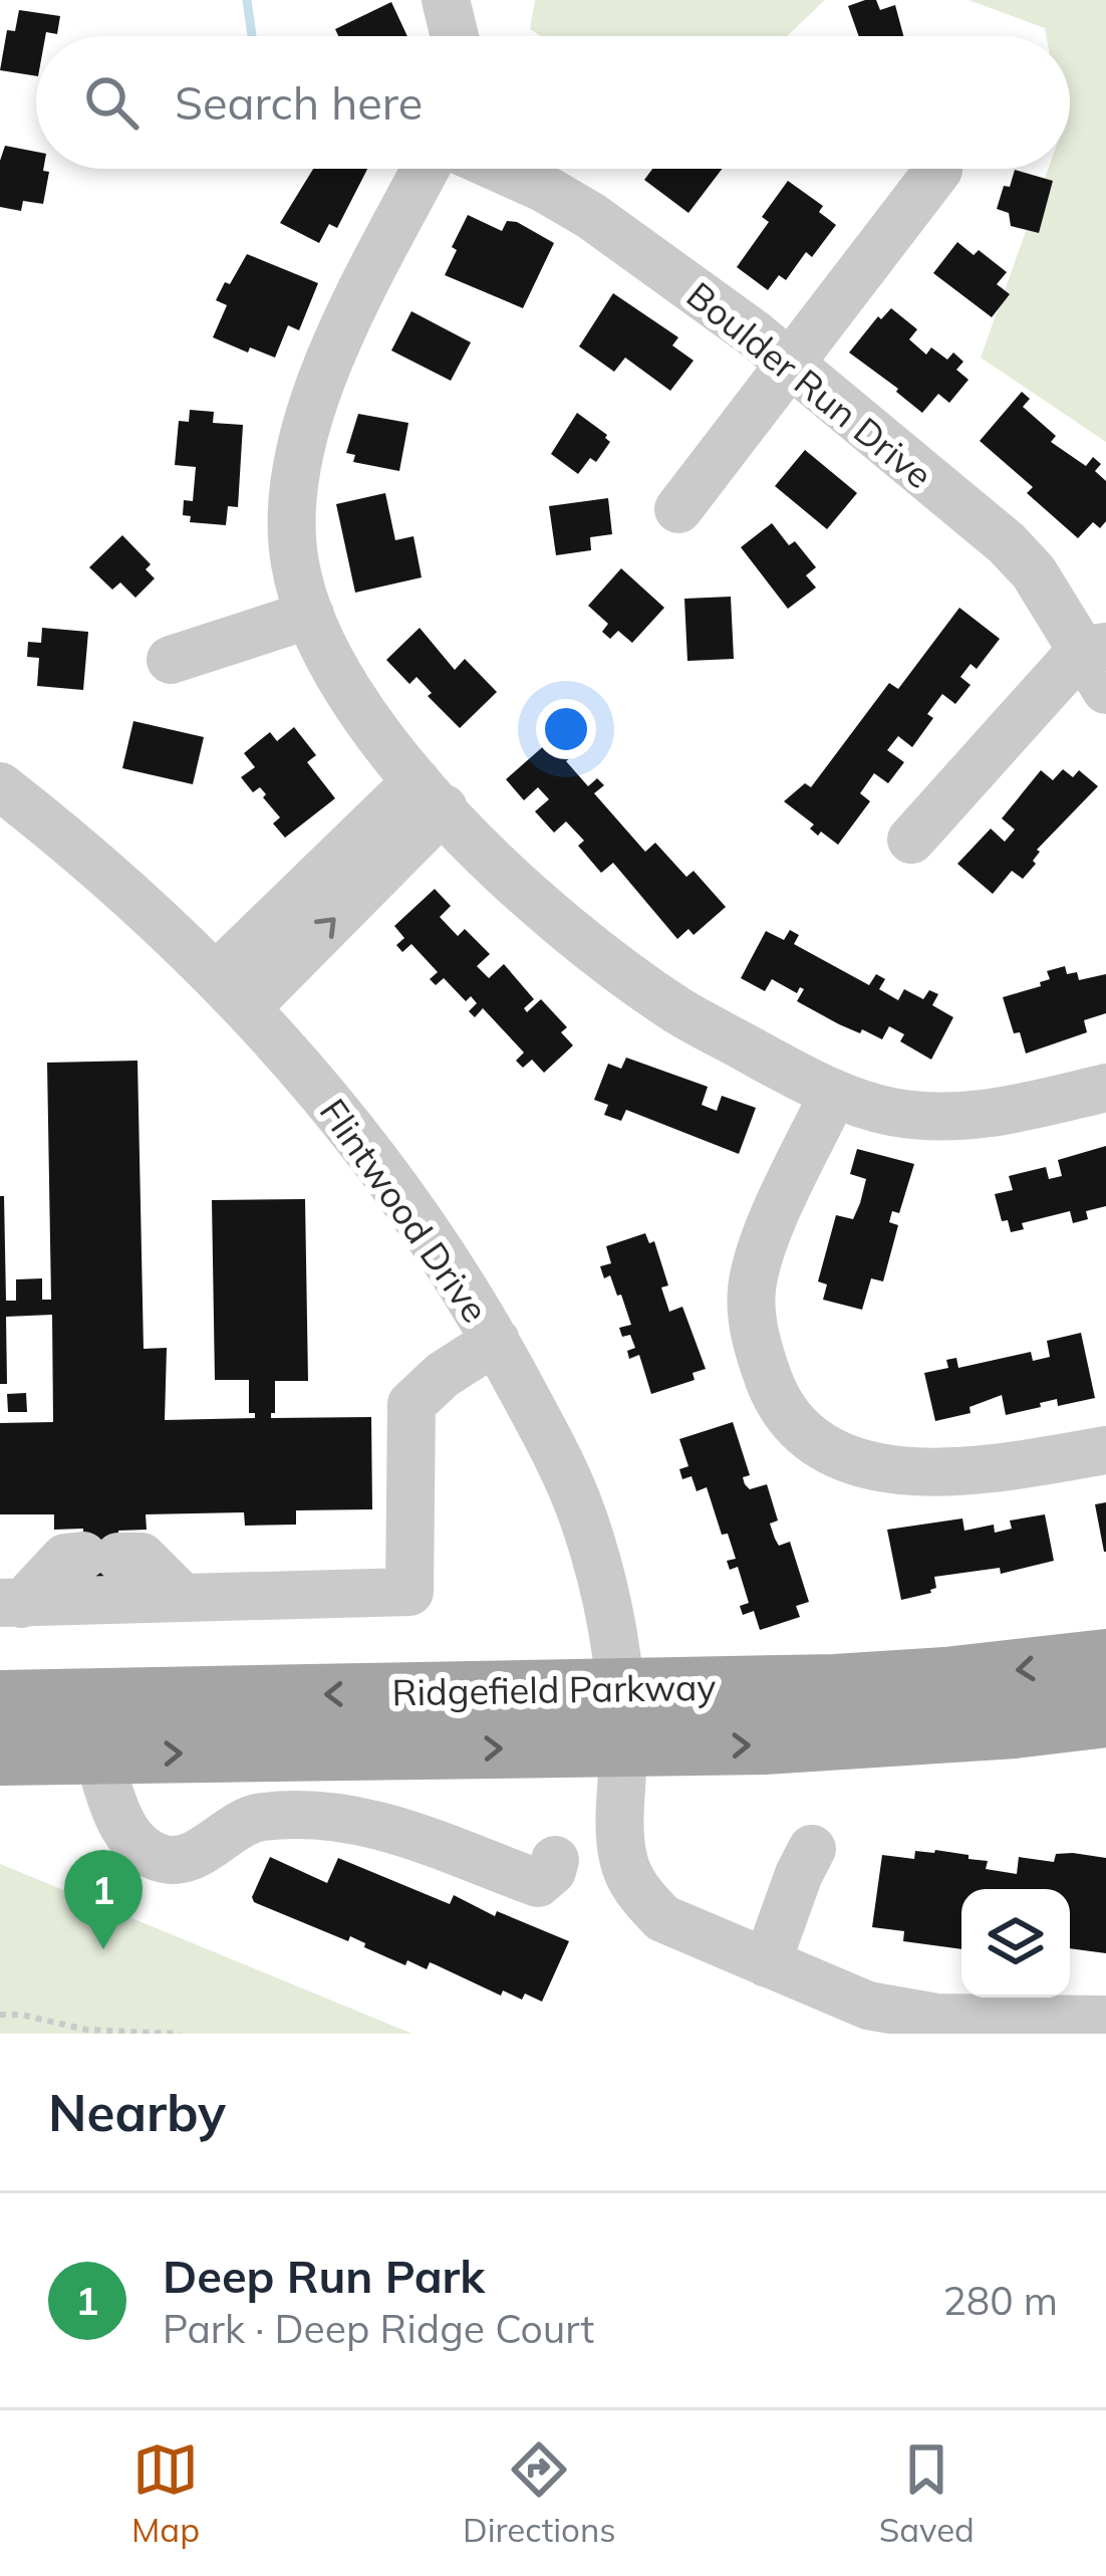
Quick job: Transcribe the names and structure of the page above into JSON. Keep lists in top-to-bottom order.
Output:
{
  "streets": {
    "main road": ["Ridgefield Parkway"],
    "street": ["Boulder Run Drive", "Flintwood Drive"]
  },
  "crossings": [
    ["Flintwood Drive", "Ridgefield Parkway"]
  ],
  "page": {
    "search": "Search here",
    "pins": "1",
    "heading": "Nearby",
    "list": [
      {
        "mark": "1",
        "name": "Deep Run Park",
        "note": "Park · Deep Ridge Court",
        "value": "280 m"
      }
    ],
    "nav": ["Map", "Directions", "Saved"]
  }
}
